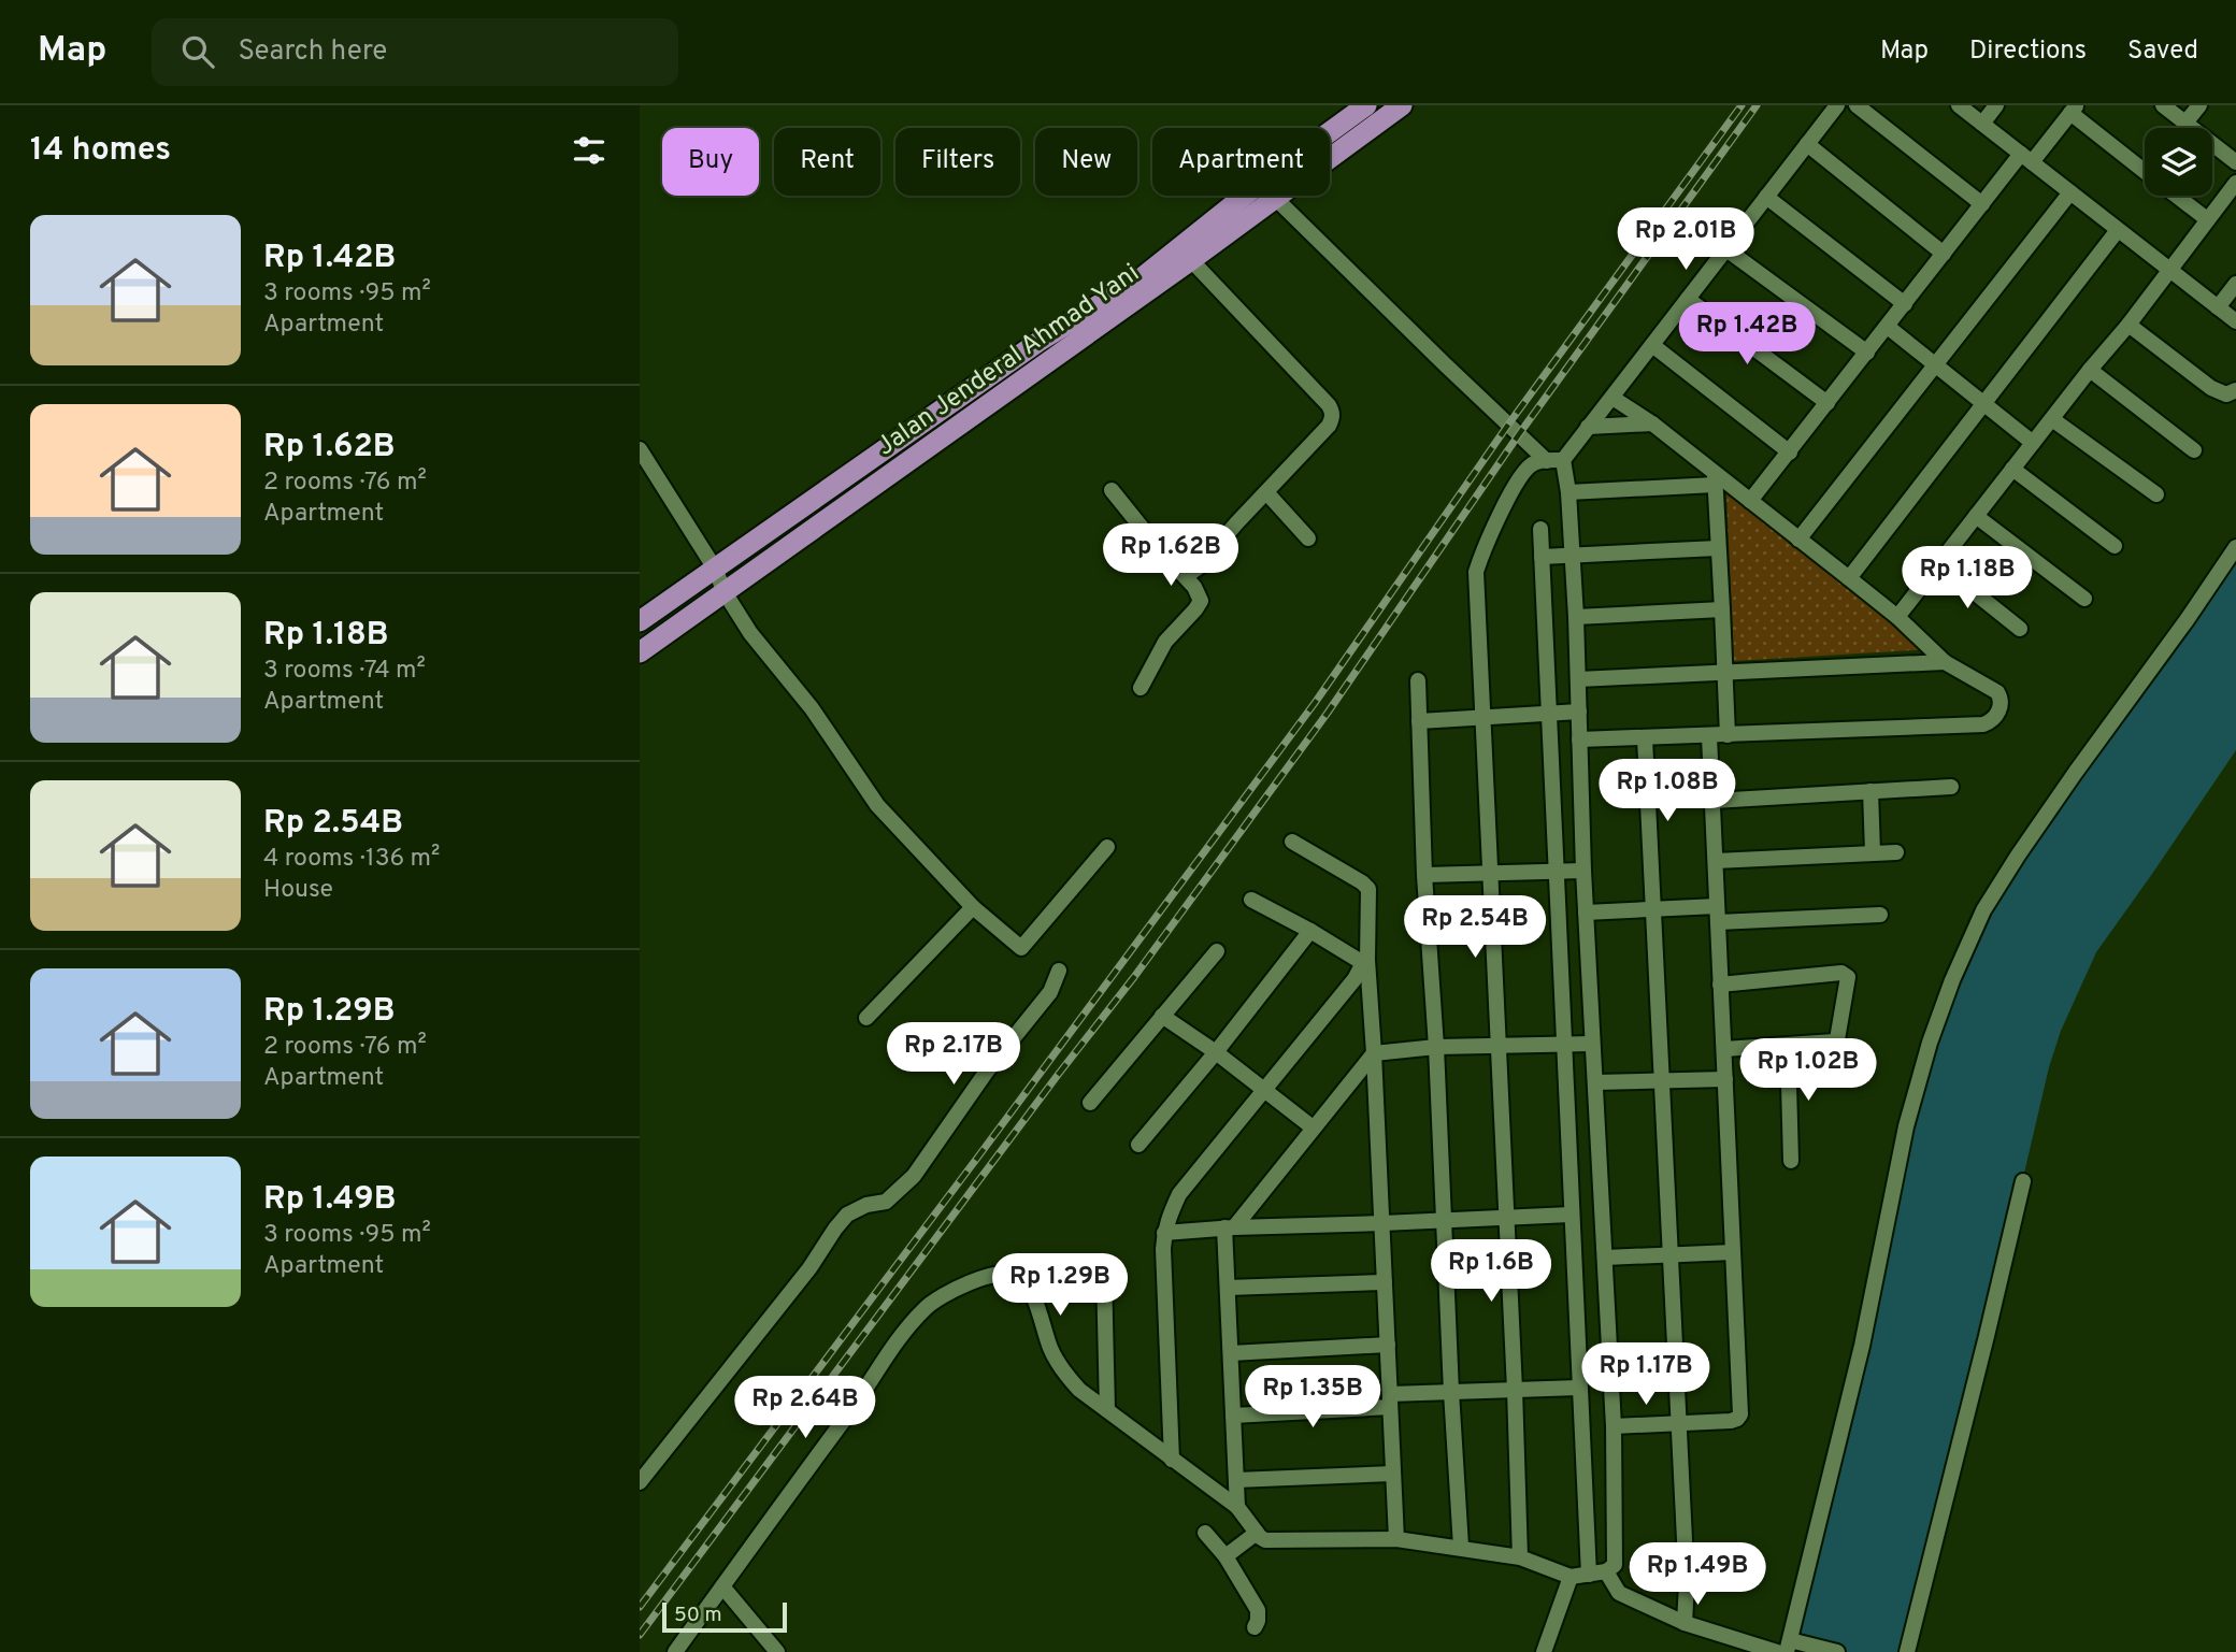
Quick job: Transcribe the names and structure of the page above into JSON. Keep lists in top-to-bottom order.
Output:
{
  "streets": {
    "highway": ["Jalan Jenderal Ahmad Yani"]
  },
  "scale_bar": "50 m",
  "page": {
    "header": "Map",
    "search": "Search here",
    "nav": ["Map", "Directions", "Saved"],
    "heading": "14 homes",
    "chip": [
      "Buy",
      "Rent",
      "Filters",
      "New",
      "Apartment"
    ],
    "list": [
      {
        "name": "Rp 1.42B",
        "note": "3 rooms · 95 m² · Apartment"
      },
      {
        "name": "Rp 1.62B",
        "note": "2 rooms · 76 m² · Apartment"
      },
      {
        "name": "Rp 1.18B",
        "note": "3 rooms · 74 m² · Apartment"
      },
      {
        "name": "Rp 2.54B",
        "note": "4 rooms · 136 m² · House"
      },
      {
        "name": "Rp 1.29B",
        "note": "2 rooms · 76 m² · Apartment"
      },
      {
        "name": "Rp 1.49B",
        "note": "3 rooms · 95 m² · Apartment"
      }
    ],
    "price": [
      "Rp 2.01B",
      "Rp 1.42B",
      "Rp 1.62B",
      "Rp 1.18B",
      "Rp 1.08B",
      "Rp 2.54B",
      "Rp 2.17B",
      "Rp 1.02B",
      "Rp 1.6B",
      "Rp 1.29B",
      "Rp 1.17B",
      "Rp 1.35B",
      "Rp 2.64B",
      "Rp 1.49B"
    ],
    "scale": "50 m"
  }
}
